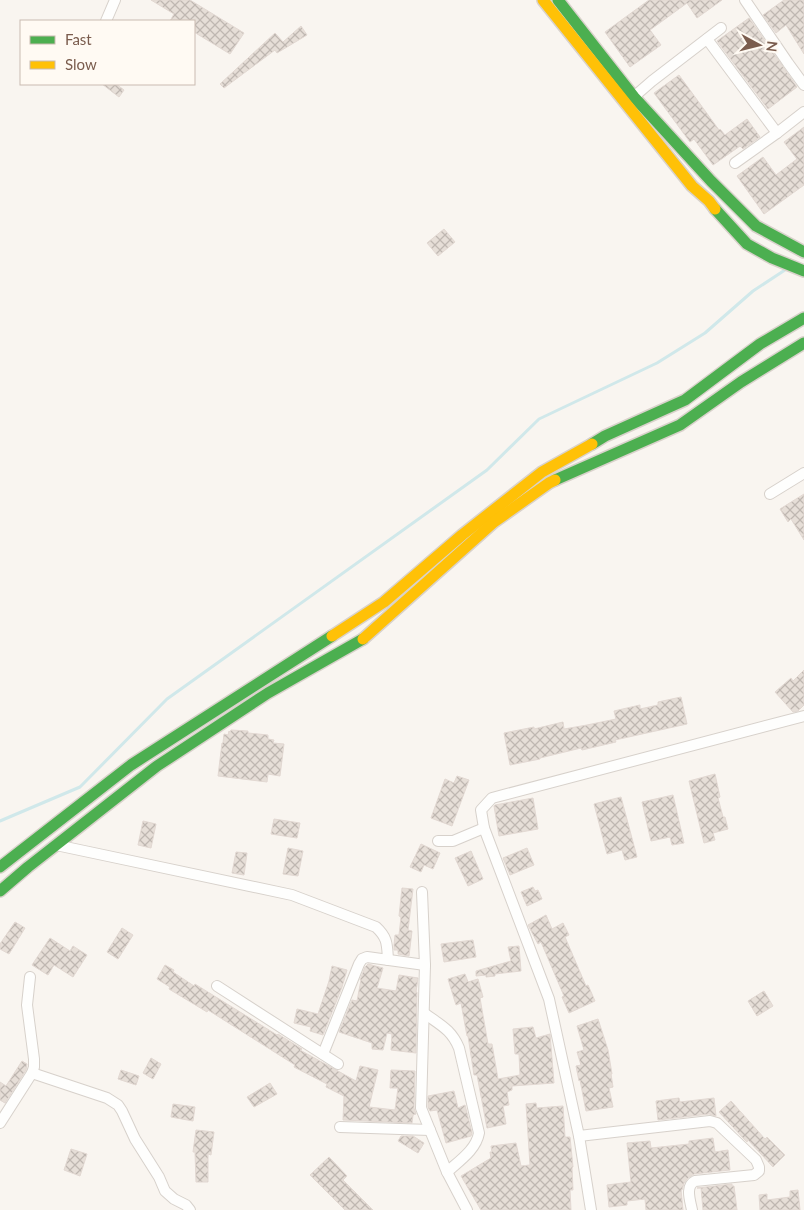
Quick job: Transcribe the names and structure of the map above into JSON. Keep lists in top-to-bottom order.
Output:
{
  "legend": ["Fast", "Slow"],
  "north": "right"
}
